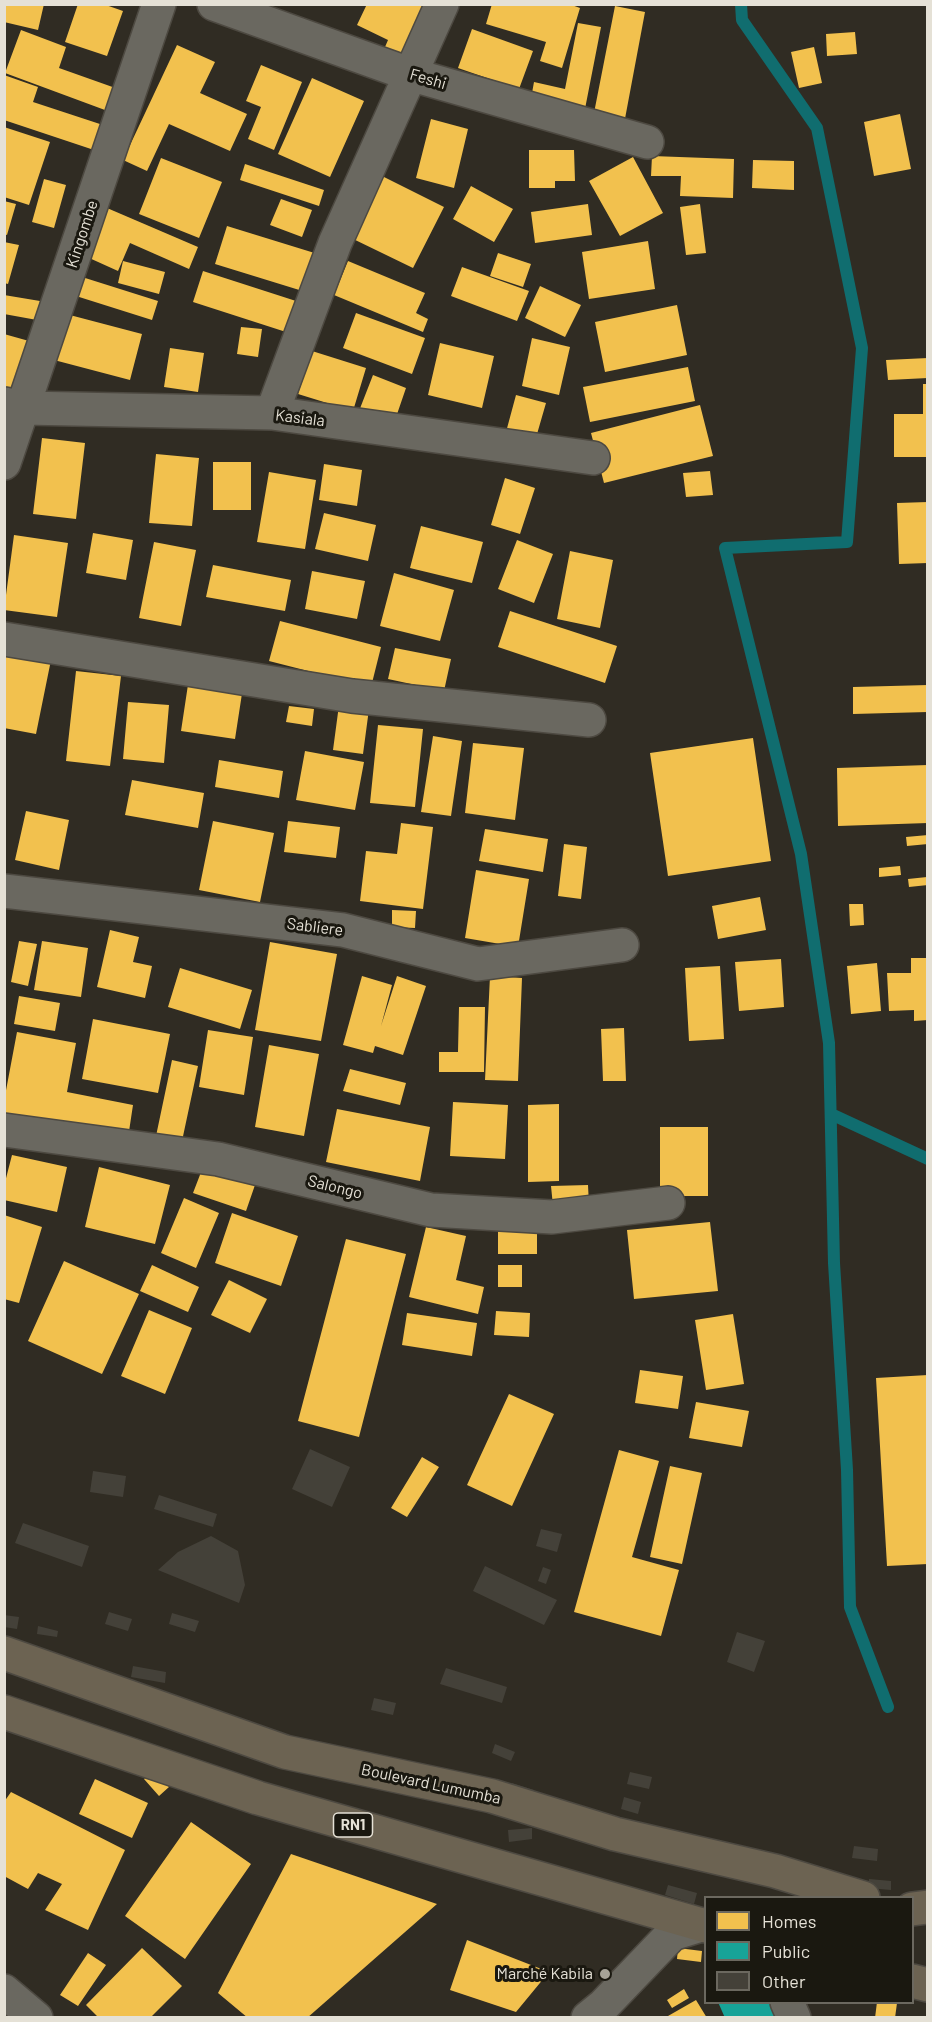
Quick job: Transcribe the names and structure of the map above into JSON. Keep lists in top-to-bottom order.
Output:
{
  "streets": {
    "highway": ["Boulevard Lumumba", "RN1"],
    "street": [
      "Feshi",
      "Kingombe",
      "Kasiala",
      "Sabliere",
      "Salongo"
    ]
  },
  "crossings": [
    ["Kingombe", "Kasiala"]
  ],
  "places": ["Marché Kabila"],
  "legend": ["Homes", "Public", "Other"]
}
